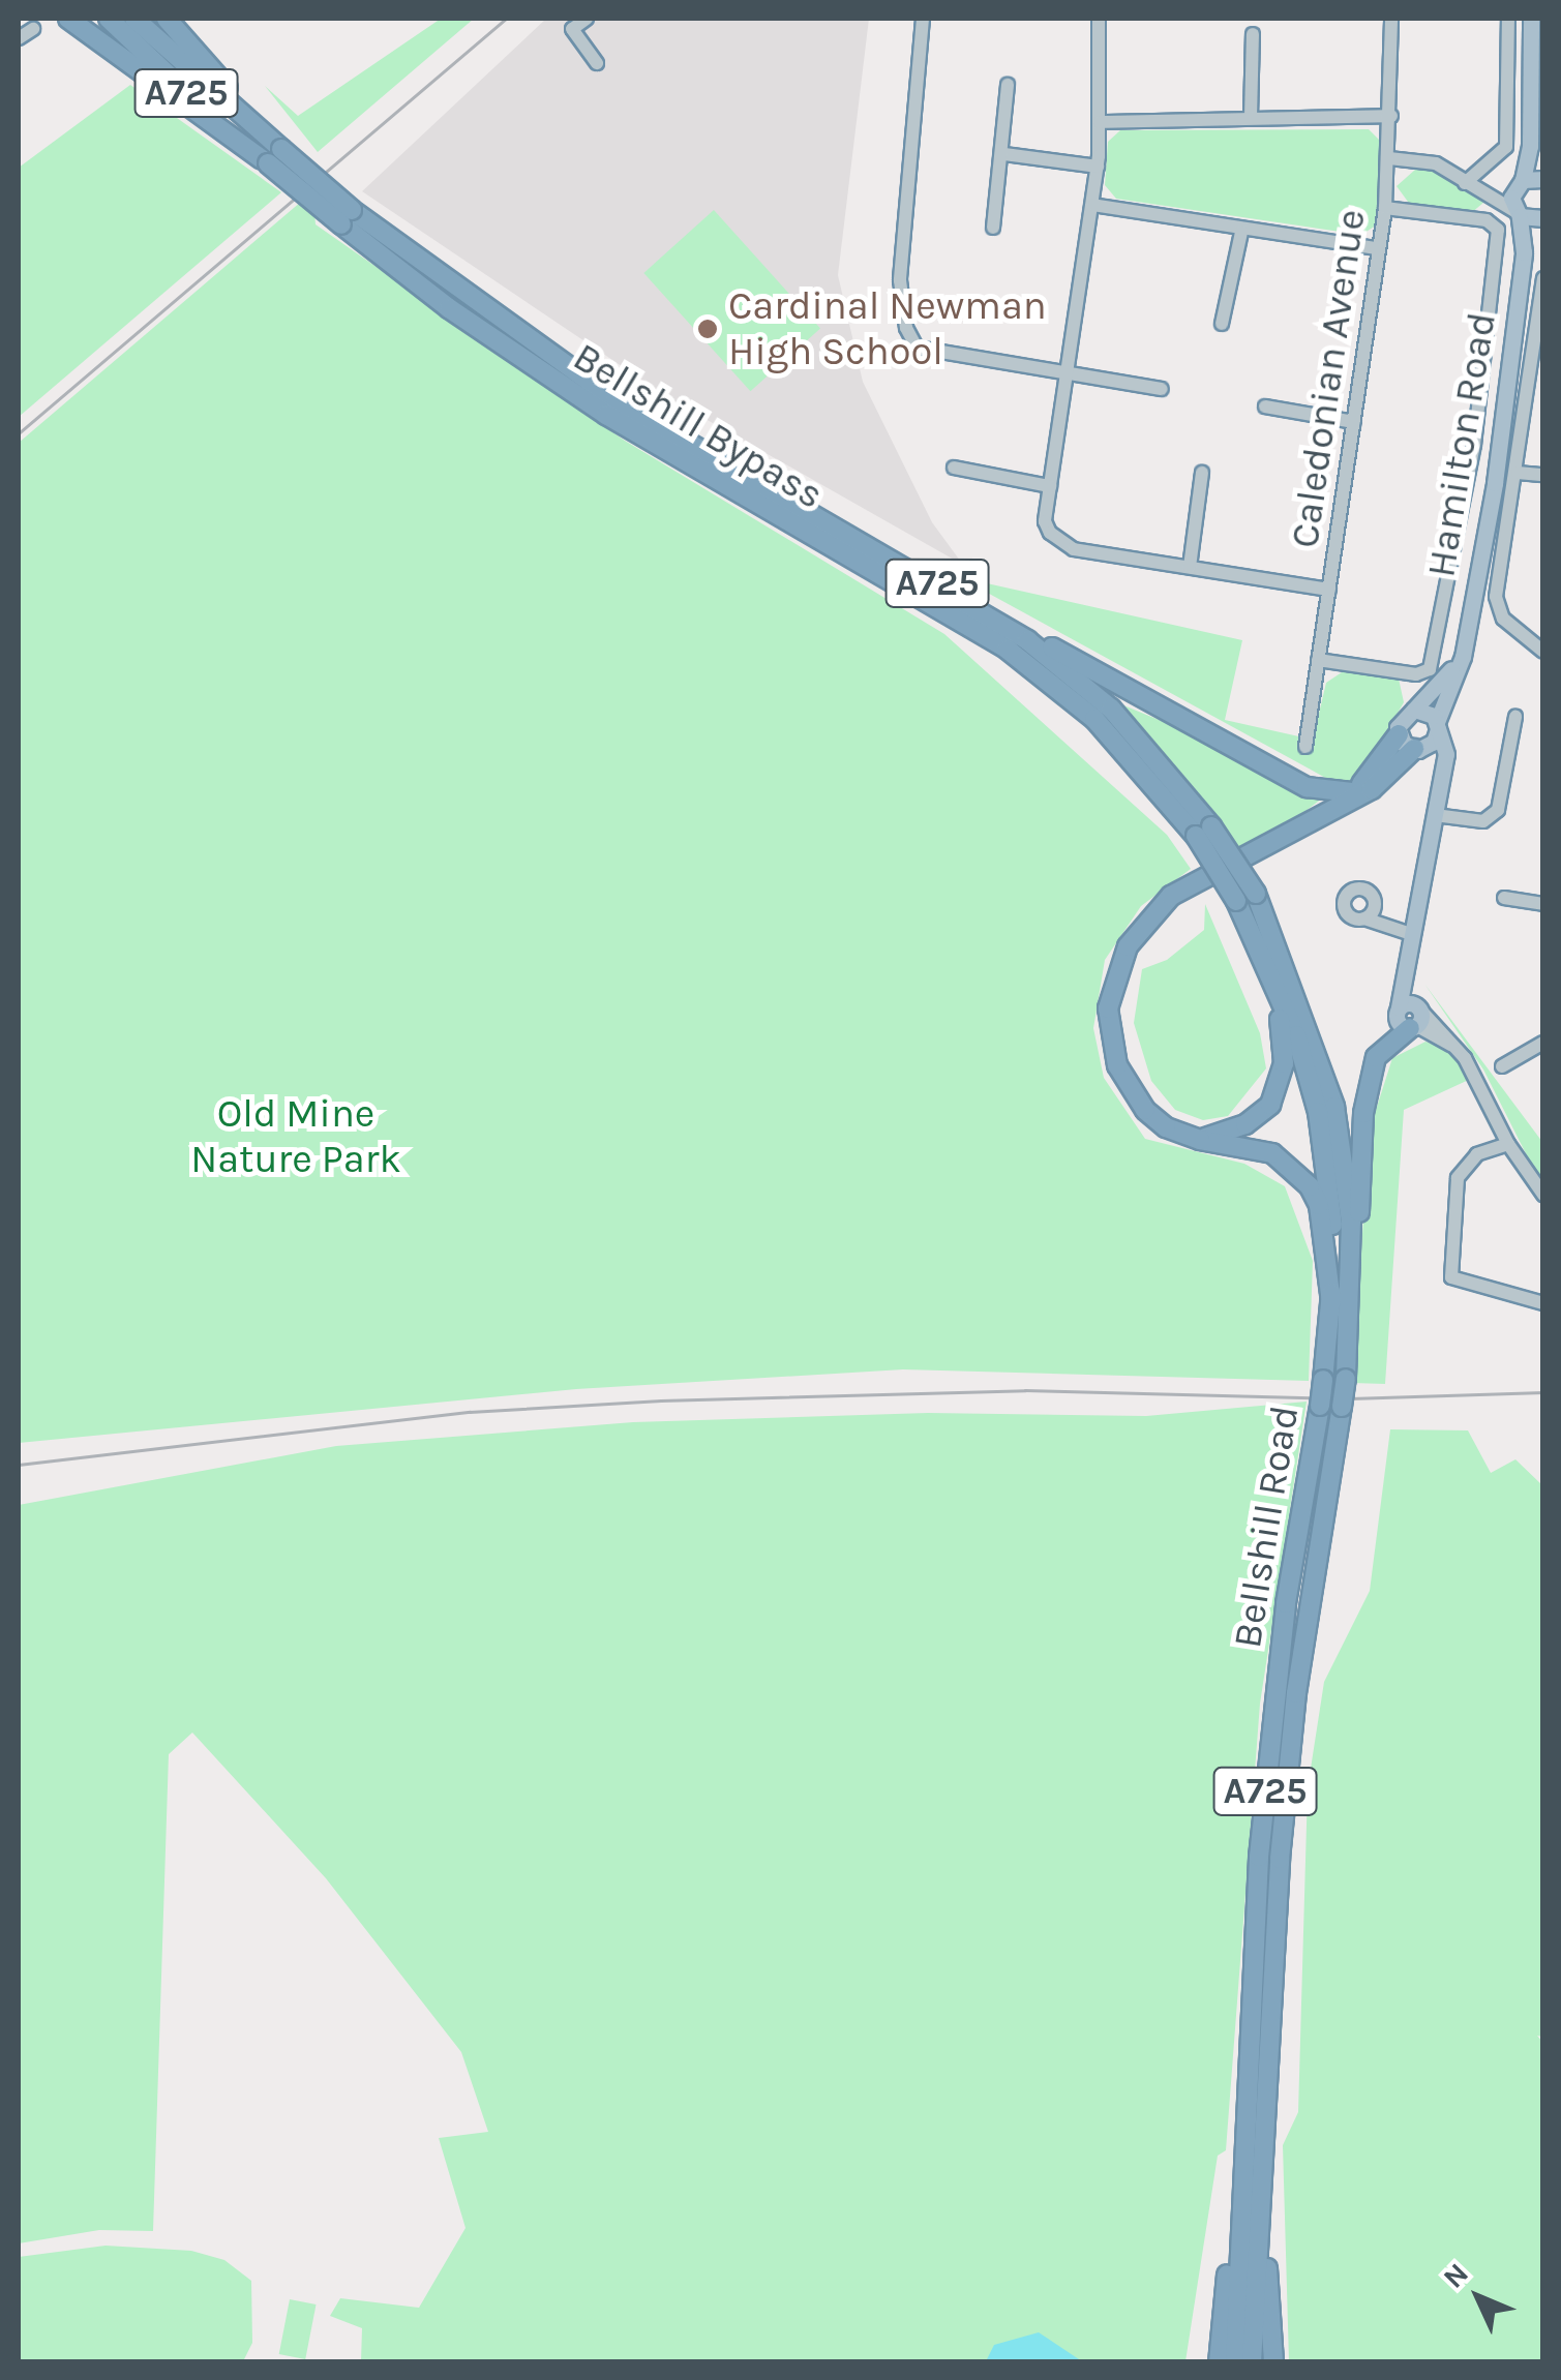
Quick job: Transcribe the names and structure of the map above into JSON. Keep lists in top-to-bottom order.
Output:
{
  "streets": {
    "highway": ["A725", "Bellshill Bypass", "Bellshill Road"],
    "main road": ["Hamilton Road"],
    "street": ["Caledonian Avenue"]
  },
  "crossings": [
    ["A725", "Bellshill Road"],
    ["Bellshill Bypass", "Bellshill Road"]
  ],
  "parks": ["Old Mine Nature Park"],
  "places": ["Cardinal Newman High School"],
  "north": "top left"
}
